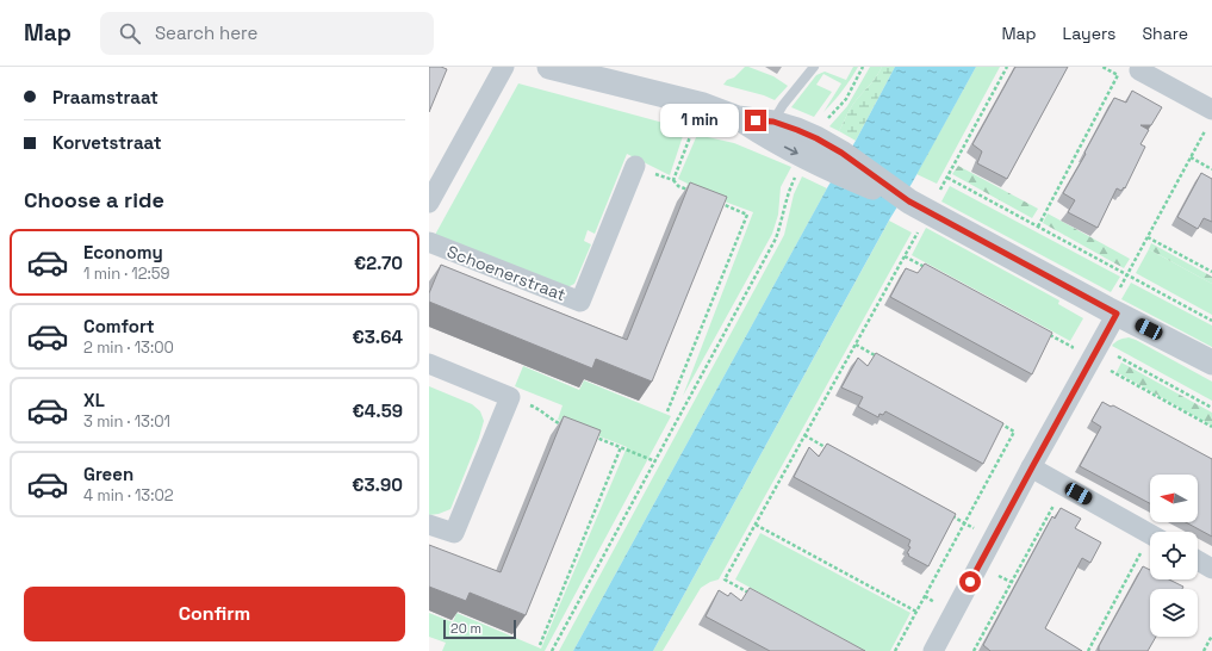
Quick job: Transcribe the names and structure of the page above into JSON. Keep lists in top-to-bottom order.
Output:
{
  "streets": {
    "street": ["Schoenerstraat"]
  },
  "scale_bar": "20 m",
  "north": "left",
  "page": {
    "header": "Map",
    "search": "Search here",
    "nav": ["Map", "Layers", "Share"],
    "banner": ["Praamstraat", "Korvetstraat"],
    "bubble": "1 min",
    "heading": "Choose a ride",
    "list": [
      {
        "name": "Economy",
        "note": "1 min · 12:59",
        "value": "€2.70"
      },
      {
        "name": "Comfort",
        "note": "2 min · 13:00",
        "value": "€3.64"
      },
      {
        "name": "XL",
        "note": "3 min · 13:01",
        "value": "€4.59"
      },
      {
        "name": "Green",
        "note": "4 min · 13:02",
        "value": "€3.90"
      }
    ],
    "buttons": "Confirm",
    "scale": "20 m"
  }
}
